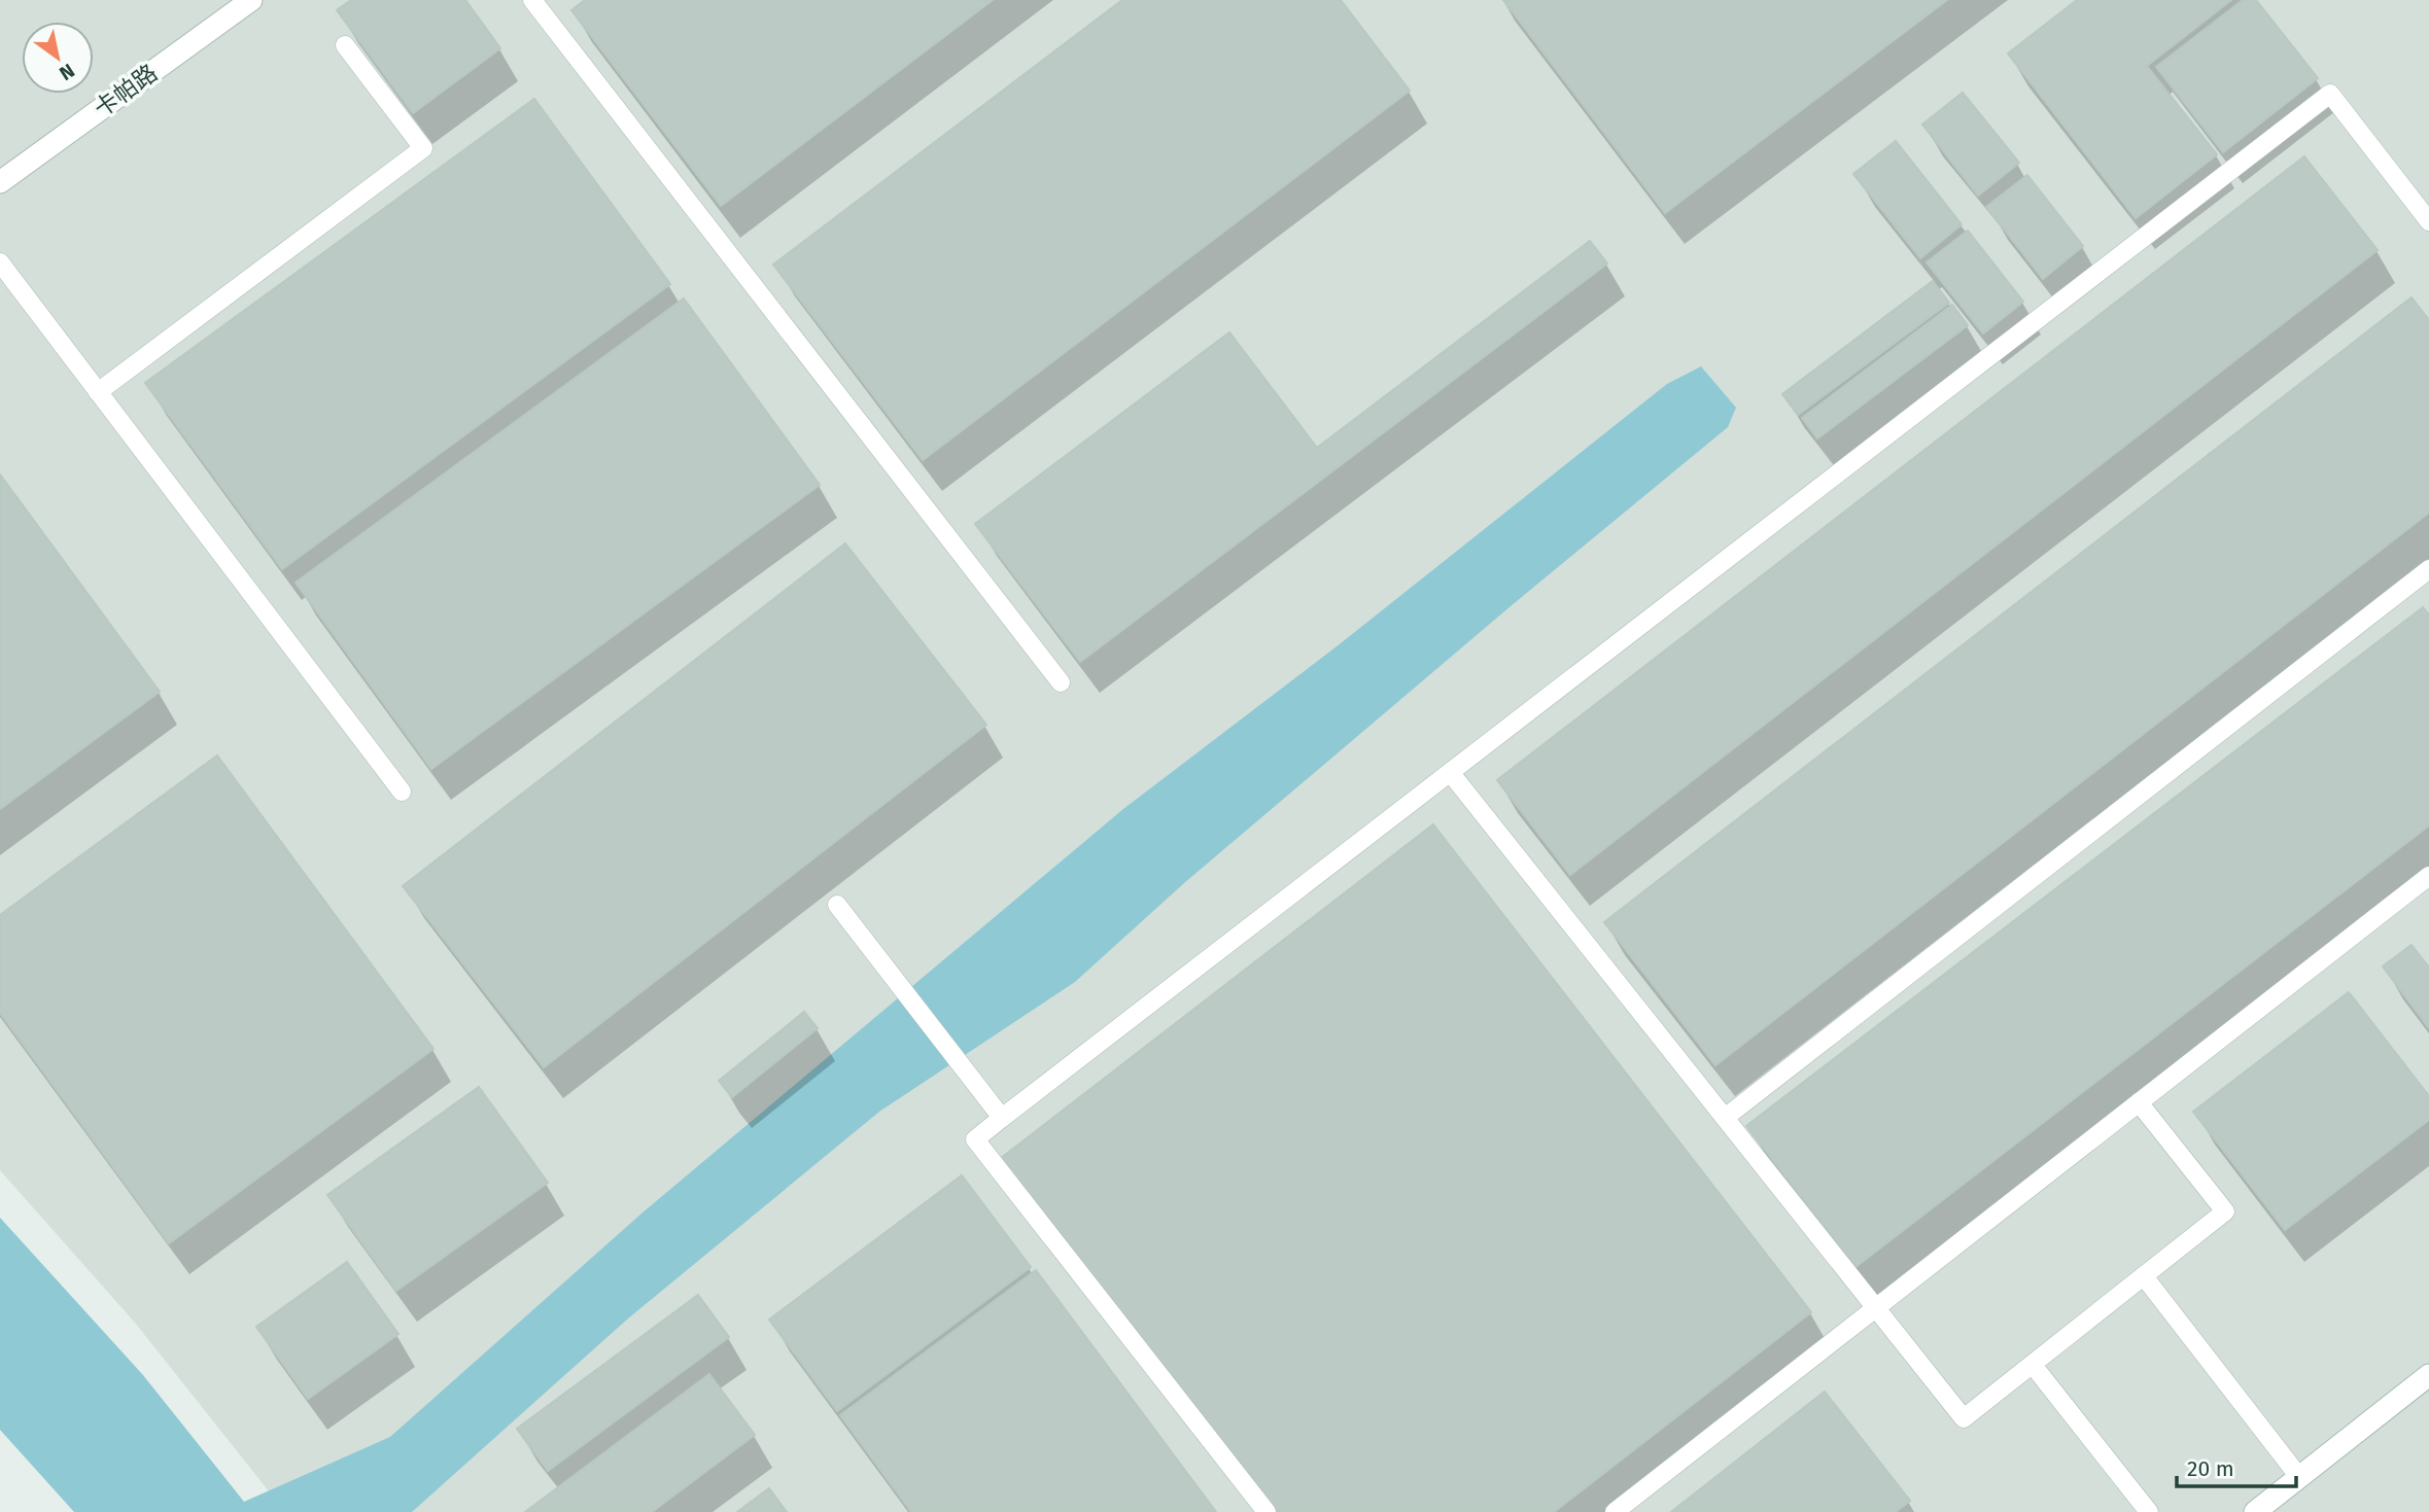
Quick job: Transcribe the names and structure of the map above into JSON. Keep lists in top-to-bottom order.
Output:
{
  "streets": {
    "street": ["卡帕路"]
  },
  "scale_bar": "20 m",
  "north": "bottom right"
}
